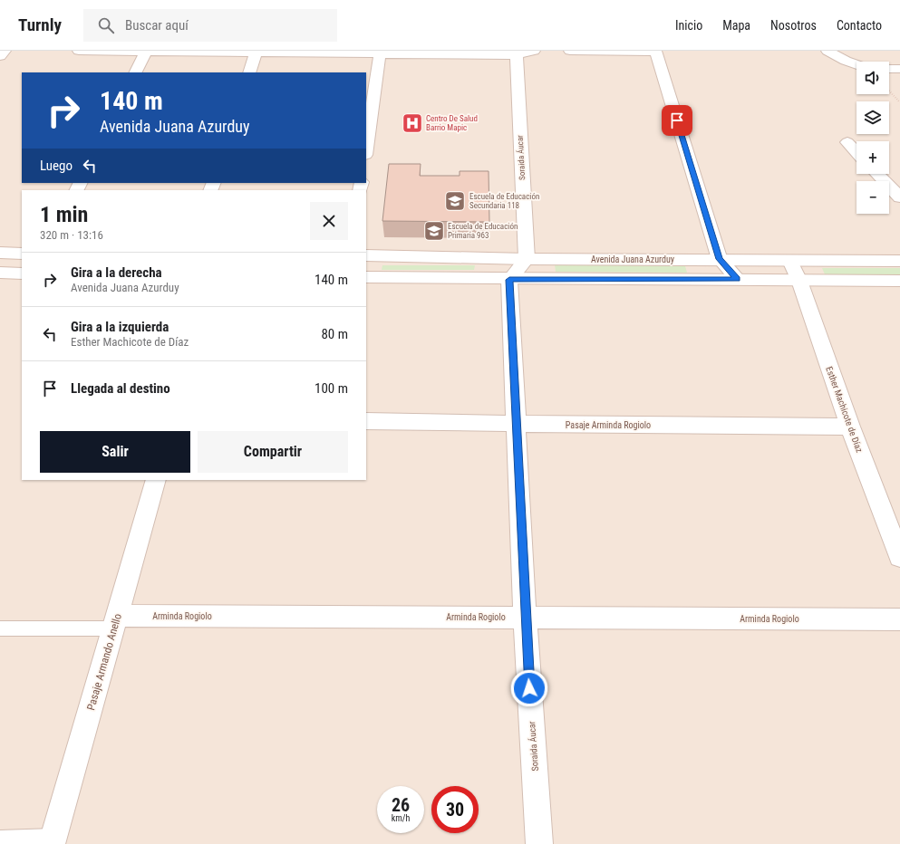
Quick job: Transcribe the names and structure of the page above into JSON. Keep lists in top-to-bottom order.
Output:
{
  "streets": {
    "street": [
      "Soraida Áucar",
      "Avenida Juana Azurduy",
      "Esther Machicote de Díaz",
      "Pasaje Arminda Rogiolo",
      "Arminda Rogiolo",
      "Pasaje Armando Anello"
    ]
  },
  "crossings": [
    ["Soraida Áucar", "Avenida Juana Azurduy"],
    ["Soraida Áucar", "Pasaje Arminda Rogiolo"],
    ["Soraida Áucar", "Arminda Rogiolo"],
    ["Avenida Juana Azurduy", "Esther Machicote de Díaz"],
    ["Esther Machicote de Díaz", "Pasaje Arminda Rogiolo"],
    ["Arminda Rogiolo", "Pasaje Armando Anello"]
  ],
  "places": {
    "hospital": ["Centro De Salud Barrio Mapic"],
    "school or university": ["Escuela de Educación Secundaria 118", "Escuela de Educación Primaria 963"]
  },
  "page": {
    "header": "Turnly",
    "search": "Buscar aquí",
    "nav": [
      "Inicio",
      "Mapa",
      "Nosotros",
      "Contacto"
    ],
    "map_buttons": ["+", "−"],
    "turn": ["140 m", "Avenida Juana Azurduy"],
    "then": "Luego",
    "heading": ["1 min", "320 m · 13:16"],
    "list": [
      {
        "name": "Gira a la derecha",
        "note": "Avenida Juana Azurduy",
        "value": "140 m"
      },
      {
        "name": "Gira a la izquierda",
        "note": "Esther Machicote de Díaz",
        "value": "80 m"
      },
      {
        "name": "Llegada al destino",
        "value": "100 m"
      }
    ],
    "buttons": ["Salir", "Compartir"],
    "speed": "26 km/h",
    "limit": "30"
  }
}
